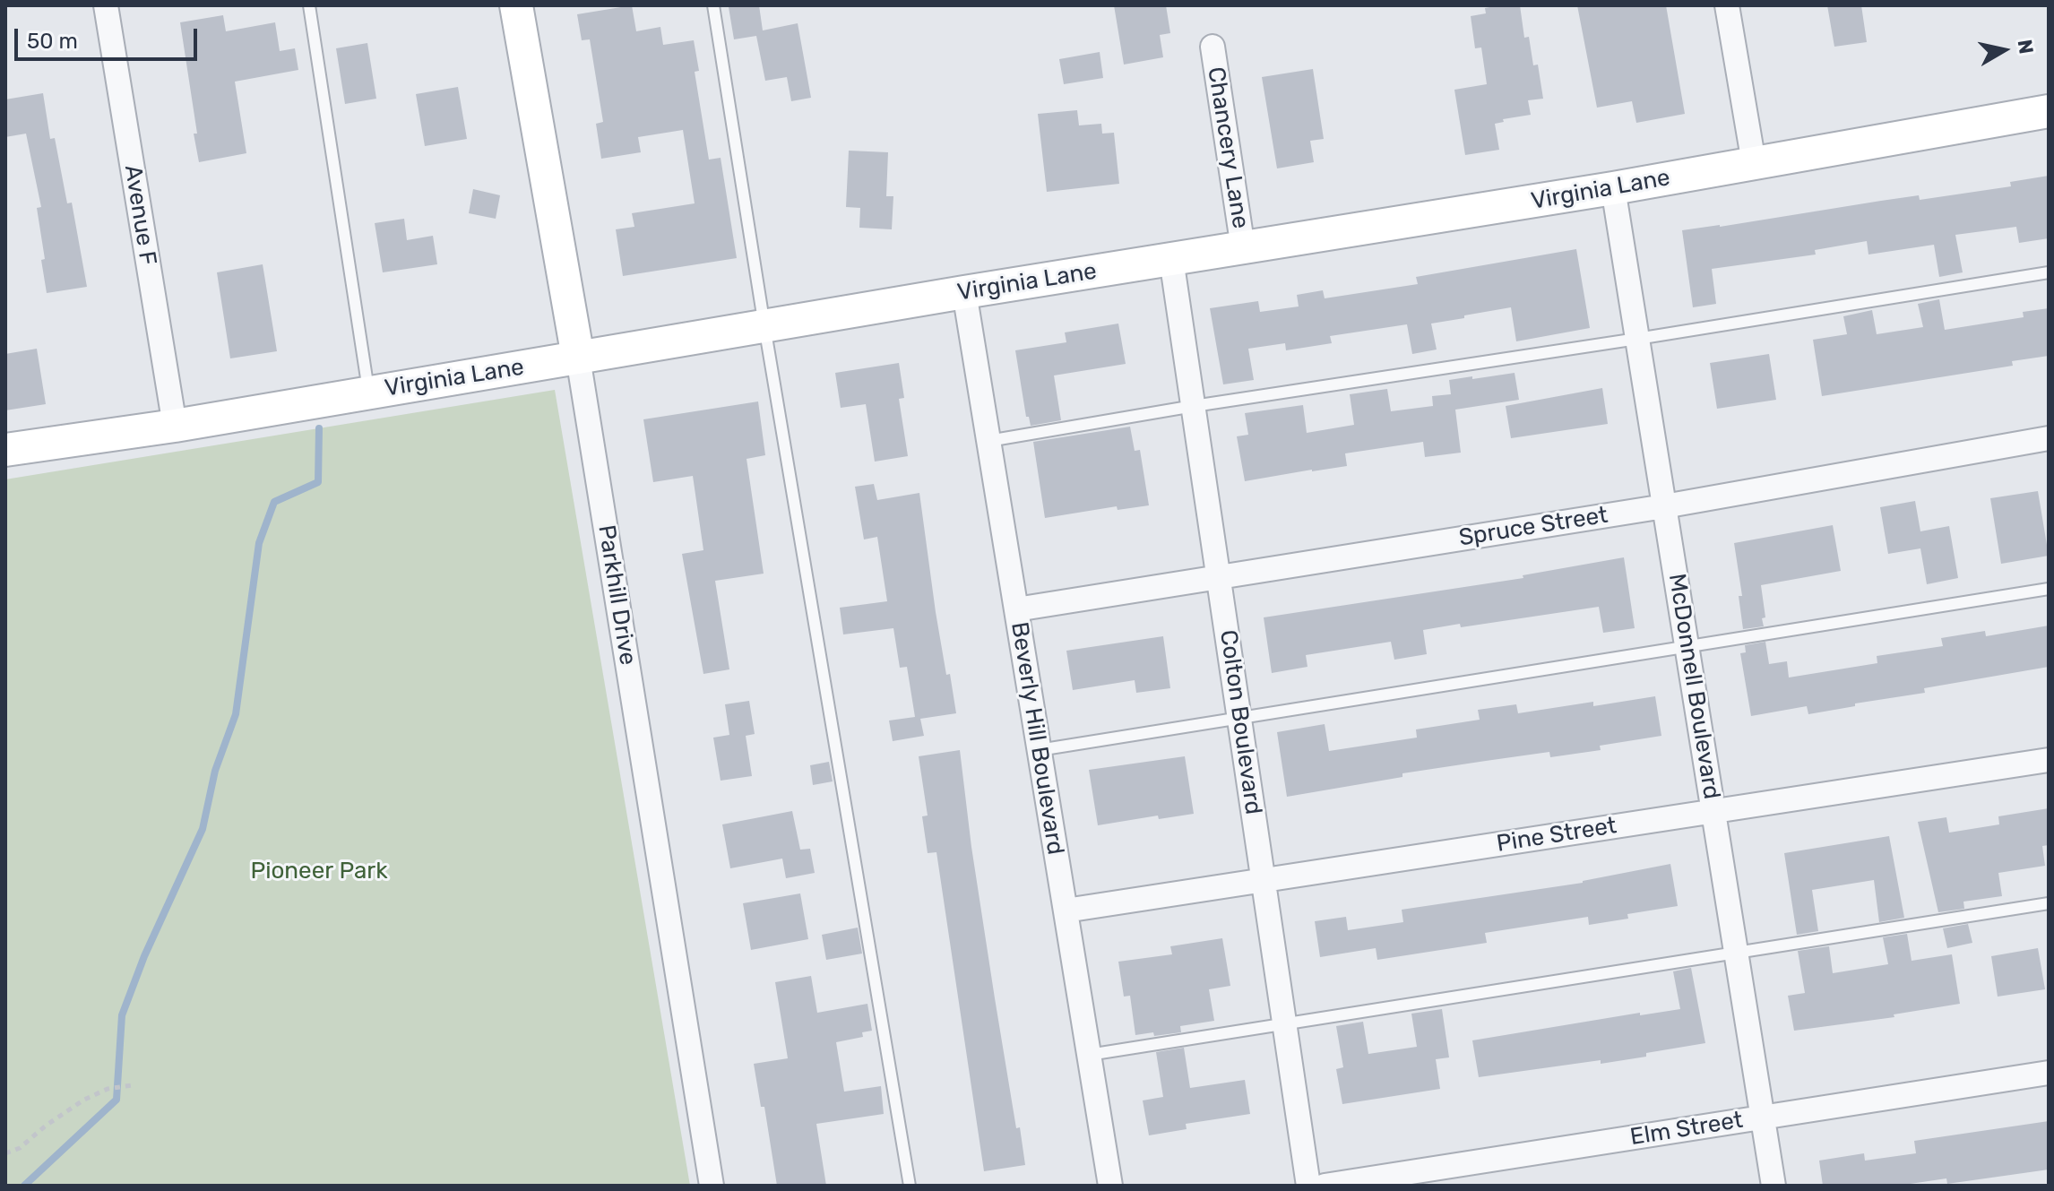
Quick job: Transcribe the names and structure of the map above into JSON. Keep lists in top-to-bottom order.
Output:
{
  "streets": {
    "street": [
      "Chancery Lane",
      "Virginia Lane",
      "Avenue F",
      "Spruce Street",
      "Parkhill Drive",
      "McDonnell Boulevard",
      "Colton Boulevard",
      "Beverly Hill Boulevard",
      "Pine Street",
      "Elm Street"
    ]
  },
  "crossings": [
    ["Chancery Lane", "Virginia Lane"],
    ["Virginia Lane", "Avenue F"],
    ["Virginia Lane", "Parkhill Drive"],
    ["Virginia Lane", "McDonnell Boulevard"],
    ["Virginia Lane", "Colton Boulevard"],
    ["Virginia Lane", "Beverly Hill Boulevard"],
    ["Spruce Street", "McDonnell Boulevard"],
    ["Spruce Street", "Colton Boulevard"],
    ["Spruce Street", "Beverly Hill Boulevard"],
    ["McDonnell Boulevard", "Pine Street"],
    ["McDonnell Boulevard", "Elm Street"],
    ["Colton Boulevard", "Pine Street"],
    ["Beverly Hill Boulevard", "Pine Street"]
  ],
  "parks": ["Pioneer Park"],
  "scale_bar": "50 m",
  "north": "right"
}
